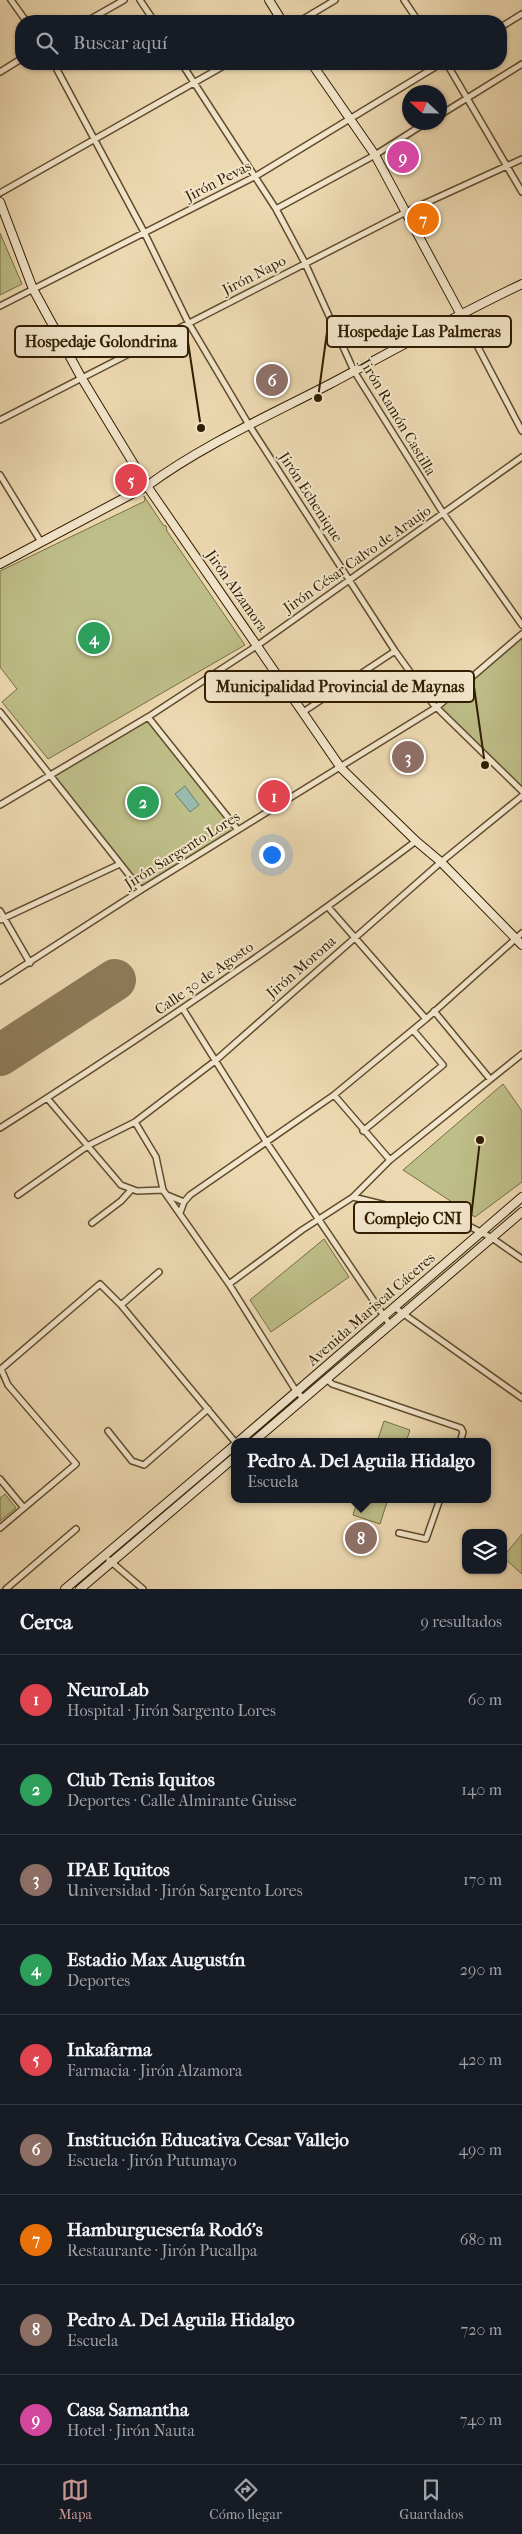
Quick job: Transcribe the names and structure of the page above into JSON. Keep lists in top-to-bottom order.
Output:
{
  "streets": {
    "street": [
      "Jirón Pevas",
      "Jirón Napo",
      "Jirón Ramón Castilla",
      "Jirón Echenique",
      "Jirón César Calvo de Araujo",
      "Jirón Alzamora",
      "Jirón Sargento Lores",
      "Jirón Morona",
      "Calle 30 de Agosto",
      "Avenida Mariscal Cáceres"
    ]
  },
  "crossings": [
    ["Jirón Pevas", "Jirón Ramón Castilla"],
    ["Jirón Pevas", "Jirón Echenique"],
    ["Jirón Pevas", "Jirón Alzamora"],
    ["Jirón Napo", "Jirón Ramón Castilla"],
    ["Jirón Napo", "Jirón Echenique"],
    ["Jirón Napo", "Jirón Alzamora"],
    ["Jirón Ramón Castilla", "Jirón César Calvo de Araujo"],
    ["Jirón Echenique", "Jirón César Calvo de Araujo"],
    ["Jirón Echenique", "Jirón Sargento Lores"],
    ["Jirón César Calvo de Araujo", "Jirón Alzamora"],
    ["Jirón Alzamora", "Jirón Sargento Lores"],
    ["Jirón Alzamora", "Jirón Morona"],
    ["Jirón Alzamora", "Calle 30 de Agosto"]
  ],
  "places": [
    "Hospedaje Las Palmeras",
    "Hospedaje Golondrina",
    "Municipalidad Provincial de Maynas",
    "Complejo CNI"
  ],
  "north": "left",
  "page": {
    "search": "Buscar aquí",
    "pins": [
      "9",
      "7",
      "6",
      "5",
      "4",
      "3",
      "1",
      "2",
      "8"
    ],
    "popup": ["Pedro A. Del Aguila Hidalgo", "Escuela"],
    "heading": ["Cerca", "9 resultados"],
    "list": [
      {
        "mark": "1",
        "name": "NeuroLab",
        "note": "Hospital · Jirón Sargento Lores",
        "value": "60 m"
      },
      {
        "mark": "2",
        "name": "Club Tenis Iquitos",
        "note": "Deportes · Calle Almirante Guisse",
        "value": "140 m"
      },
      {
        "mark": "3",
        "name": "IPAE Iquitos",
        "note": "Universidad · Jirón Sargento Lores",
        "value": "170 m"
      },
      {
        "mark": "4",
        "name": "Estadio Max Augustín",
        "note": "Deportes",
        "value": "290 m"
      },
      {
        "mark": "5",
        "name": "Inkafarma",
        "note": "Farmacia · Jirón Alzamora",
        "value": "420 m"
      },
      {
        "mark": "6",
        "name": "Institución Educativa Cesar Vallejo",
        "note": "Escuela · Jirón Putumayo",
        "value": "490 m"
      },
      {
        "mark": "7",
        "name": "Hamburguesería Rodó's",
        "note": "Restaurante · Jirón Pucallpa",
        "value": "680 m"
      },
      {
        "mark": "8",
        "name": "Pedro A. Del Aguila Hidalgo",
        "note": "Escuela",
        "value": "720 m"
      },
      {
        "mark": "9",
        "name": "Casa Samantha",
        "note": "Hotel · Jirón Nauta",
        "value": "740 m"
      }
    ],
    "nav": ["Mapa", "Cómo llegar", "Guardados"]
  }
}
